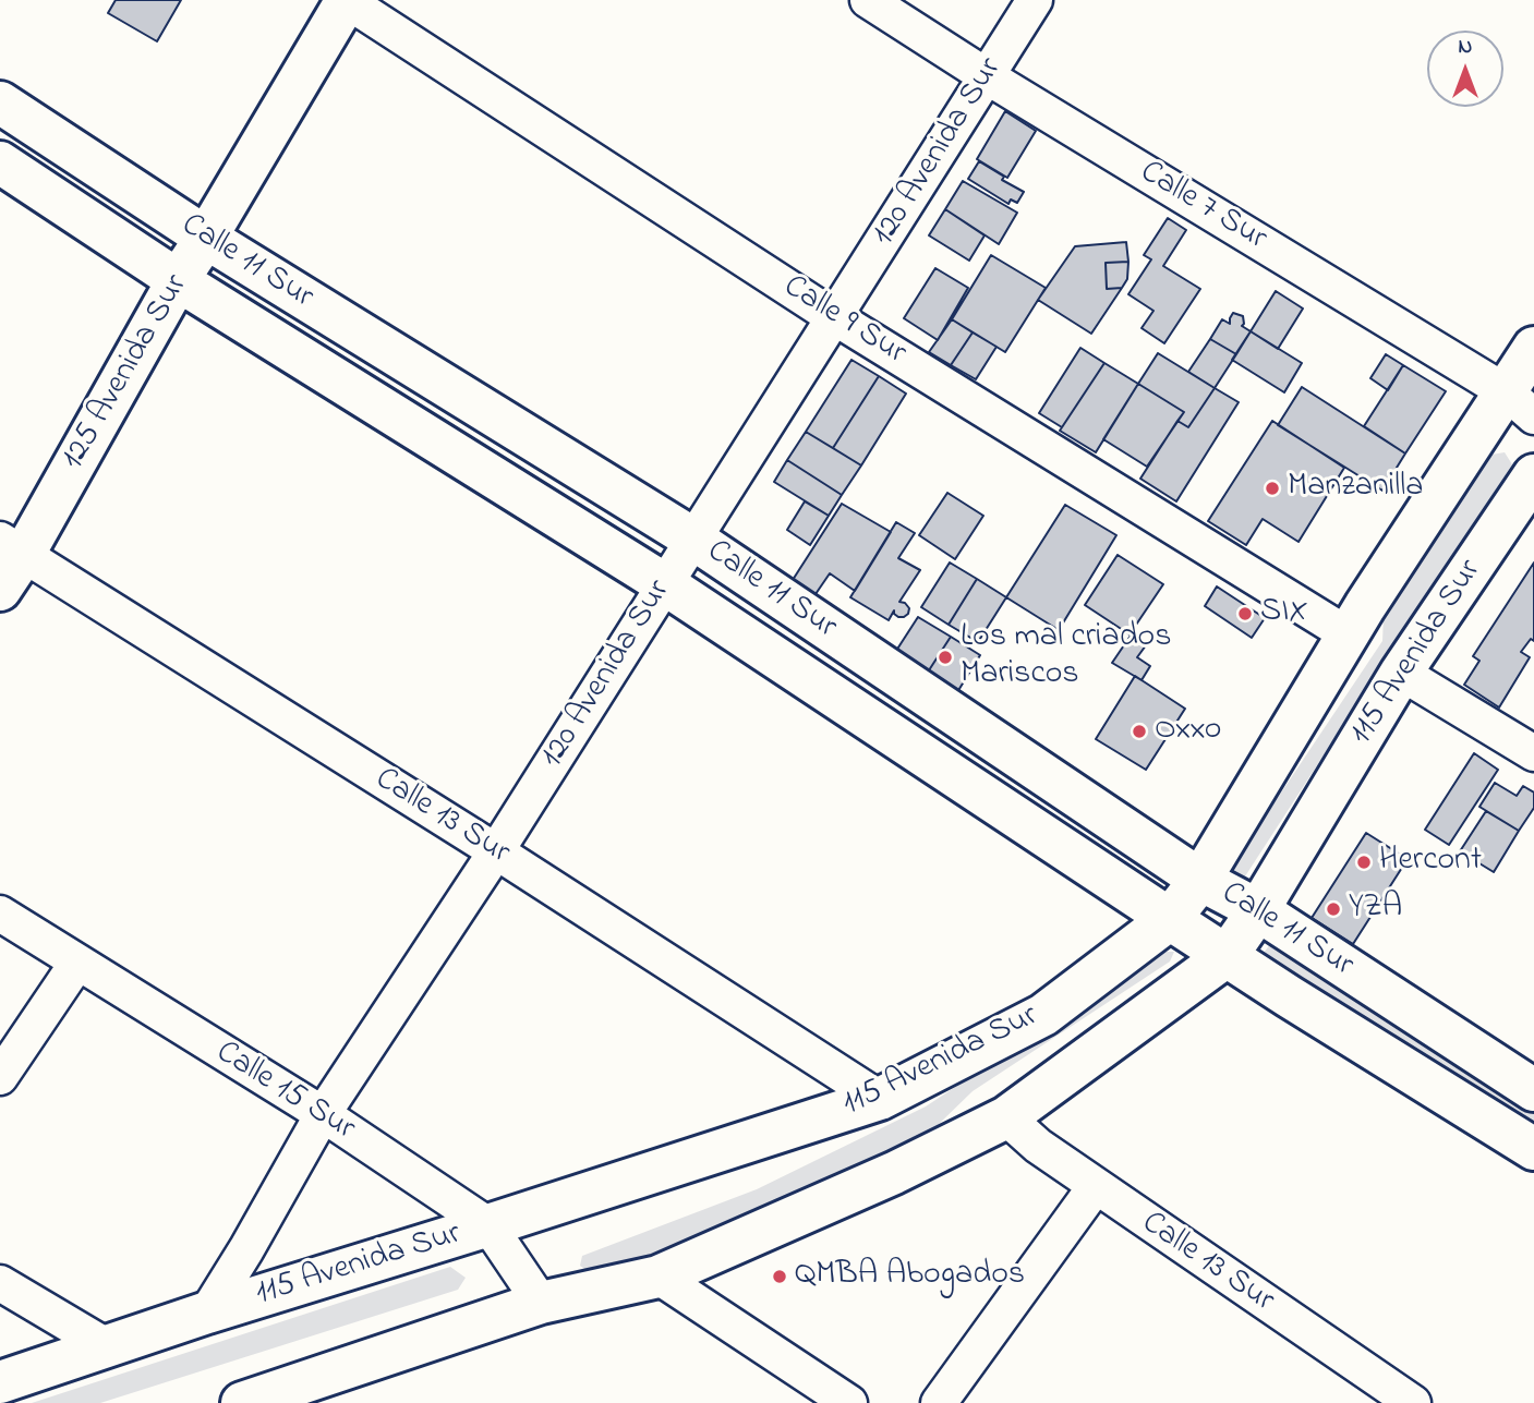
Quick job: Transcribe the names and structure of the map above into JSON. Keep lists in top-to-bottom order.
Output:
{
  "streets": {
    "main road": ["Calle 11 Sur", "125 Avenida Sur", "115 Avenida Sur"],
    "street": [
      "120 Avenida Sur",
      "Calle 7 Sur",
      "Calle 9 Sur",
      "Calle 13 Sur",
      "Calle 15 Sur"
    ]
  },
  "crossings": [
    ["120 Avenida Sur", "Calle 7 Sur"],
    ["120 Avenida Sur", "Calle 11 Sur"],
    ["120 Avenida Sur", "Calle 9 Sur"],
    ["120 Avenida Sur", "115 Avenida Sur"],
    ["120 Avenida Sur", "Calle 13 Sur"],
    ["120 Avenida Sur", "Calle 15 Sur"],
    ["Calle 7 Sur", "115 Avenida Sur"],
    ["Calle 11 Sur", "125 Avenida Sur"],
    ["Calle 11 Sur", "115 Avenida Sur"],
    ["Calle 9 Sur", "125 Avenida Sur"],
    ["Calle 9 Sur", "115 Avenida Sur"],
    ["125 Avenida Sur", "Calle 13 Sur"],
    ["115 Avenida Sur", "Calle 13 Sur"],
    ["115 Avenida Sur", "Calle 15 Sur"]
  ],
  "places": [
    "Manzanilla",
    "SIX",
    "Los mal criados Mariscos",
    "Oxxo",
    "Hercont",
    "YZA",
    "QMBA Abogados"
  ],
  "north": "top"
}
